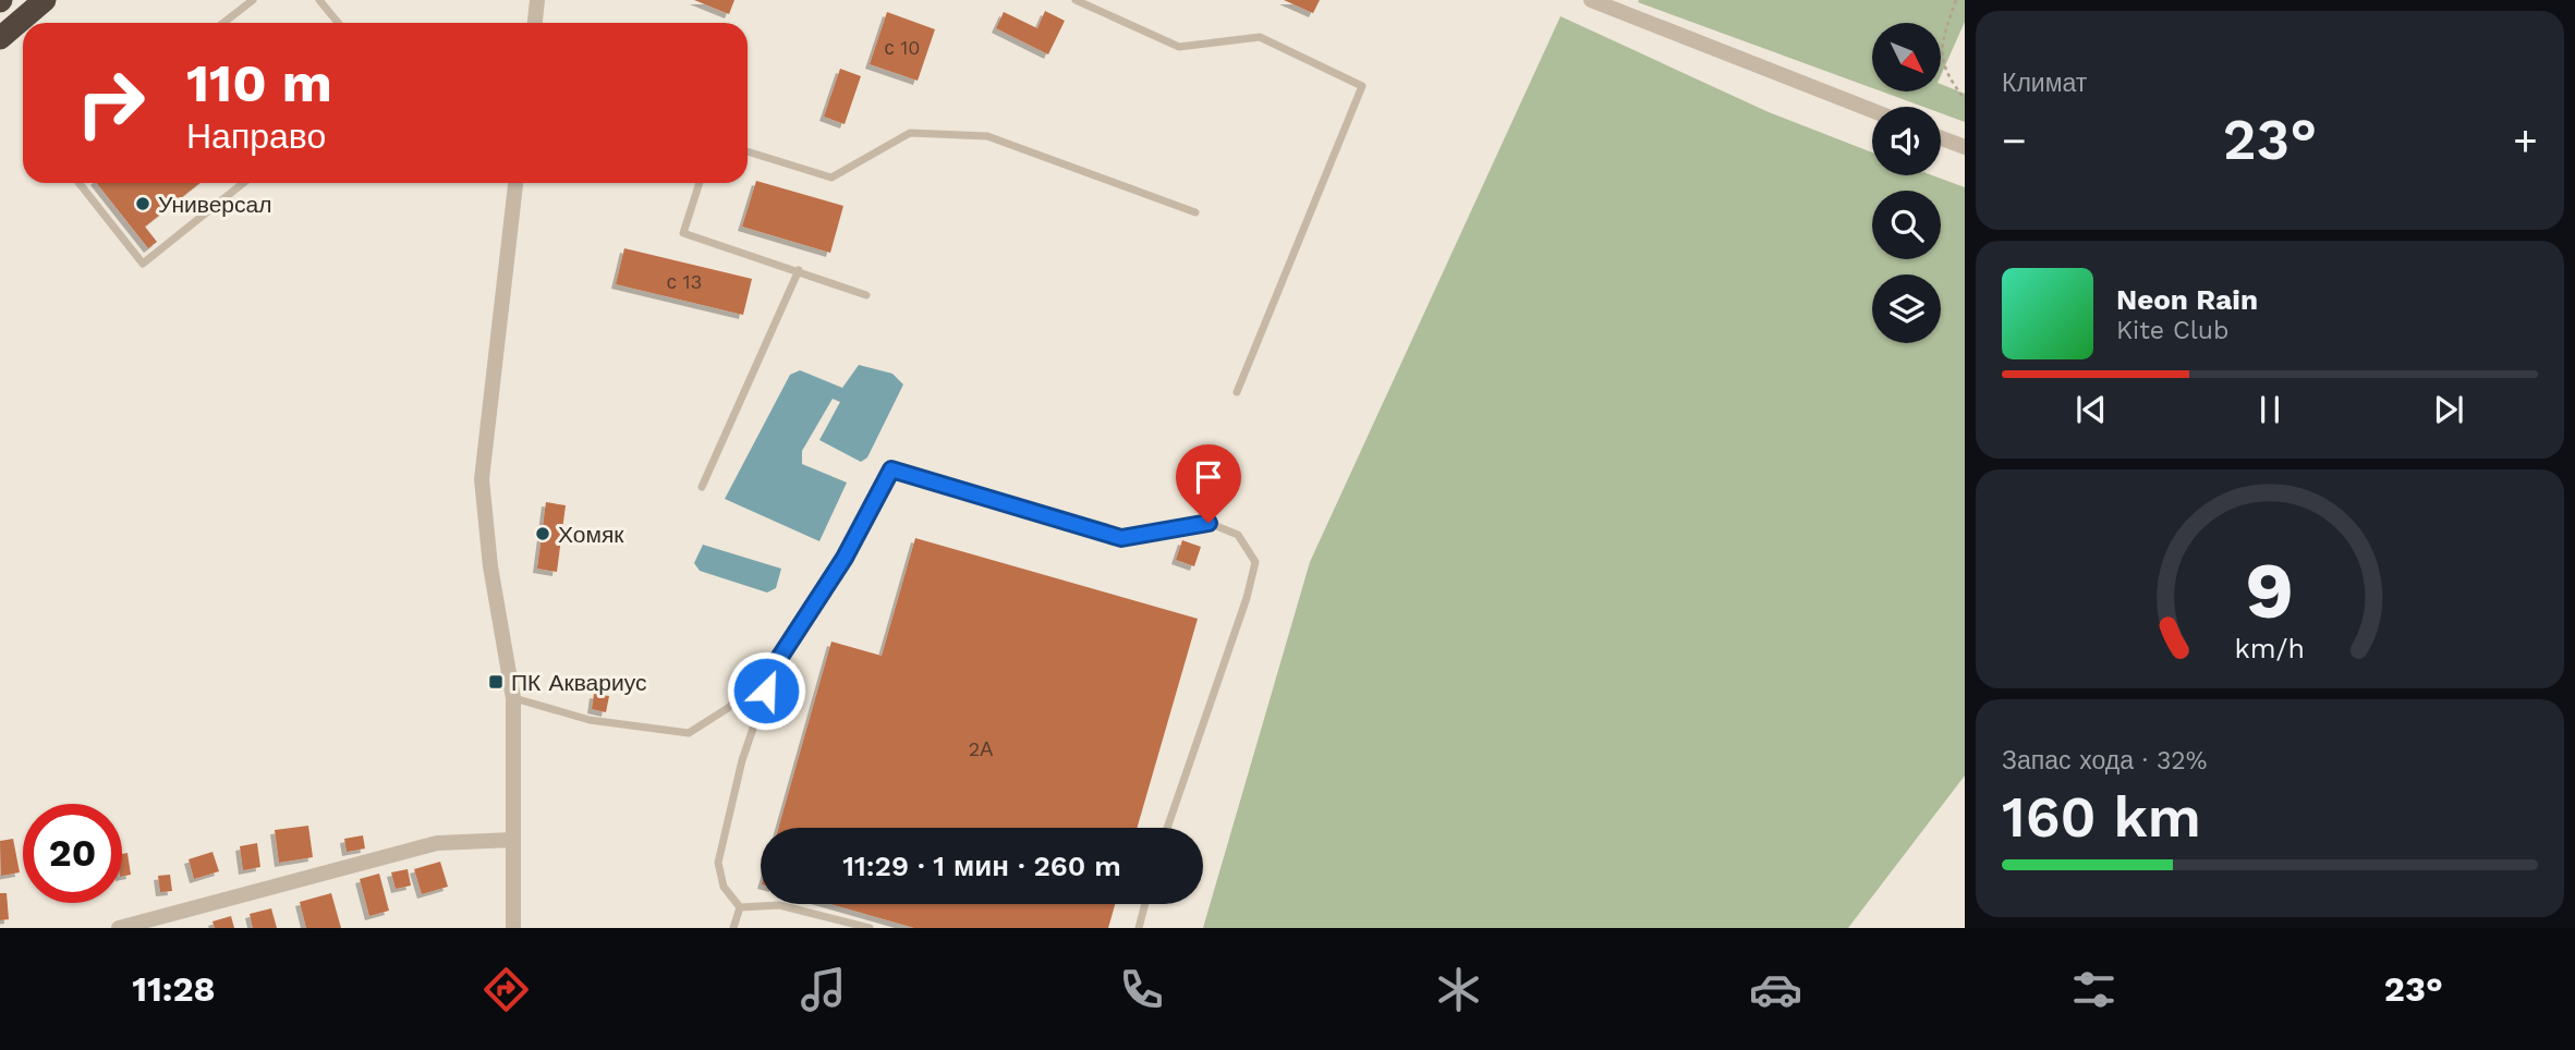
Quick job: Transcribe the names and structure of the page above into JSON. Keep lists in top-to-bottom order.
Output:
{
  "places": {
    "other": ["Универсал", "Хомяк"],
    "transit": ["ПК Аквариус"]
  },
  "house_numbers": ["с 10", "с 13", "2А"],
  "north": "bottom right",
  "page": {
    "tile": [
      "Климат",
      ["Запас хода · 32%", "160 km"]
    ],
    "turn": ["110 m", "Направо"],
    "heat": ["−", "23°", "+"],
    "song": ["Neon Rain", "Kite Club"],
    "limit": "20",
    "trip": "11:29 · 1 мин · 260 m",
    "tabs": ["11:28", "23°"],
    "gauge": ["9", "km/h"]
  }
}
